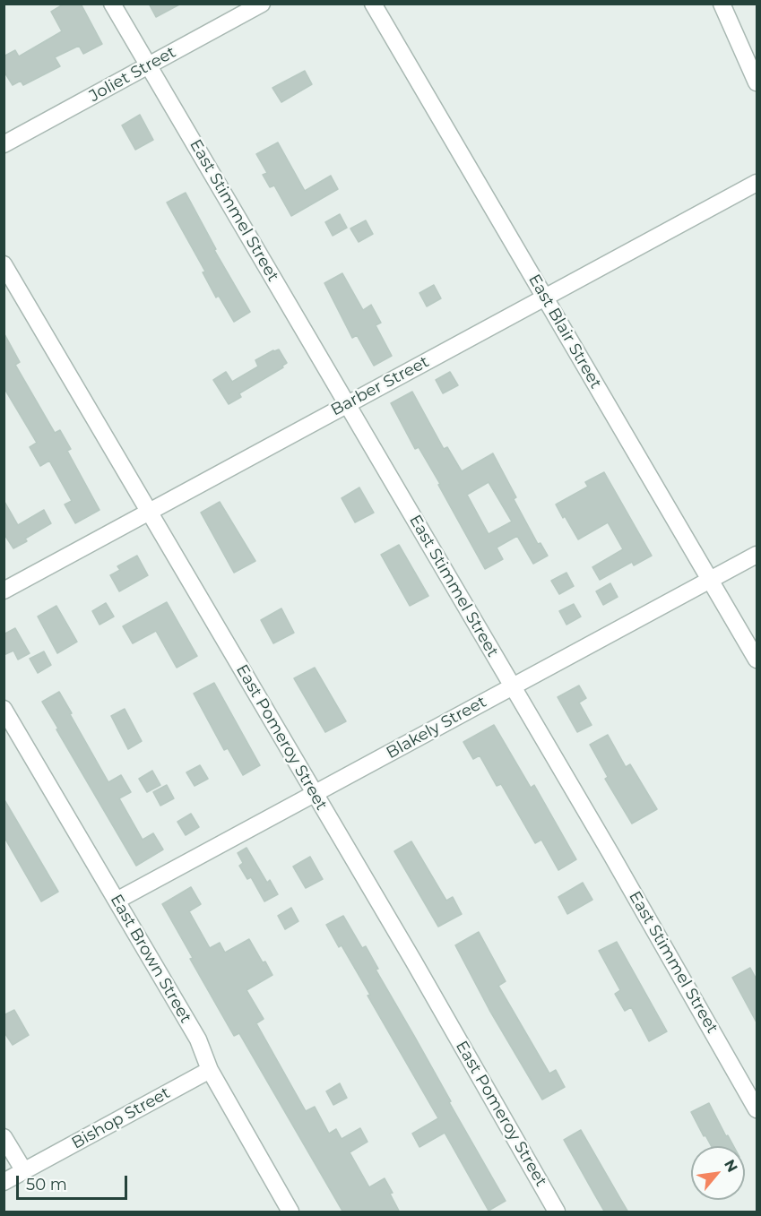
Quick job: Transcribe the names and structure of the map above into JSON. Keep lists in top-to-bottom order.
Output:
{
  "streets": {
    "street": [
      "Joliet Street",
      "East Stimmel Street",
      "East Blair Street",
      "Barber Street",
      "Blakely Street",
      "East Pomeroy Street",
      "East Brown Street",
      "Bishop Street"
    ]
  },
  "crossings": [
    ["Joliet Street", "East Stimmel Street"],
    ["East Stimmel Street", "Barber Street"],
    ["East Stimmel Street", "Blakely Street"],
    ["East Blair Street", "Barber Street"],
    ["East Blair Street", "Blakely Street"],
    ["Barber Street", "East Pomeroy Street"],
    ["Blakely Street", "East Pomeroy Street"],
    ["Blakely Street", "East Brown Street"],
    ["East Brown Street", "Bishop Street"]
  ],
  "scale_bar": "50 m",
  "north": "top right"
}
